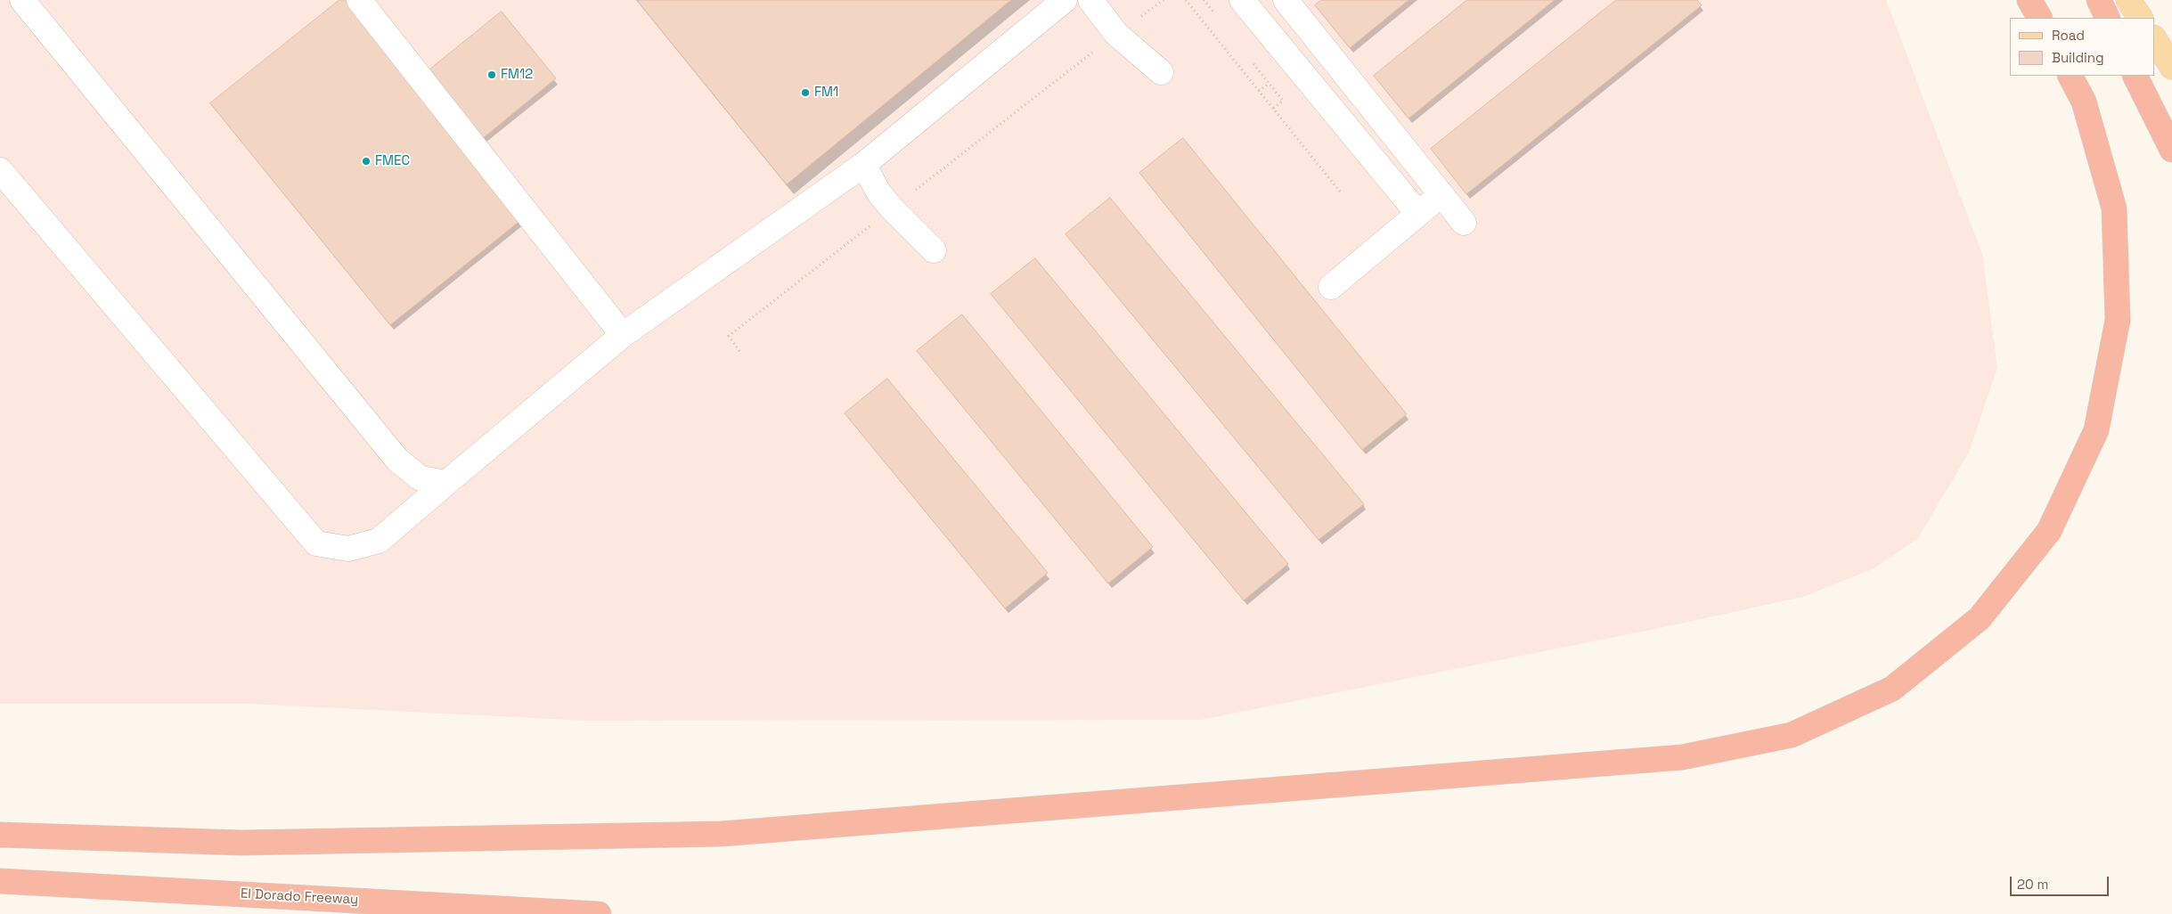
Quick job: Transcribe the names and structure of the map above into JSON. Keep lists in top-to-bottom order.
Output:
{
  "streets": {
    "highway": ["El Dorado Freeway"]
  },
  "places": ["FM12", "FM1", "FMEC"],
  "legend": ["Road", "Building"],
  "scale_bar": "20 m"
}
